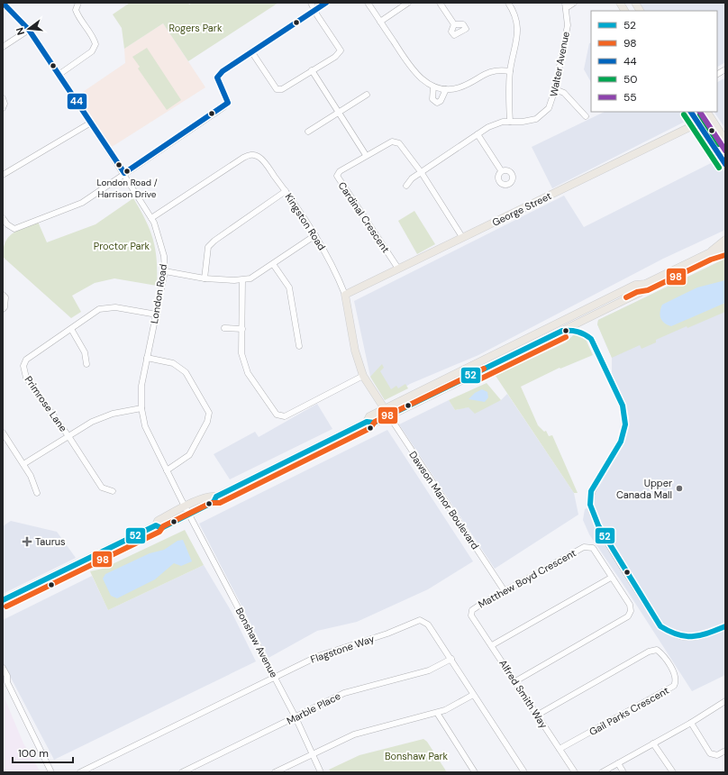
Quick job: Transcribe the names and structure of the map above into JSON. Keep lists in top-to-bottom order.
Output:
{
  "streets": {
    "main road": ["George Street", "Kingston Road"],
    "street": [
      "Walter Avenue",
      "Cardinal Crescent",
      "London Road",
      "Primrose Lane",
      "Dawson Manor Boulevard",
      "Matthew Boyd Crescent",
      "Bonshaw Avenue",
      "Flagstone Way",
      "Alfred Smith Way",
      "Marble Place",
      "Gail Parks Crescent"
    ]
  },
  "crossings": [
    ["Walter Avenue", "Cardinal Crescent"],
    ["George Street", "Cardinal Crescent"],
    ["George Street", "Kingston Road"],
    ["Kingston Road", "London Road"],
    ["Kingston Road", "Dawson Manor Boulevard"],
    ["London Road", "Primrose Lane"],
    ["London Road", "Bonshaw Avenue"],
    ["Dawson Manor Boulevard", "Matthew Boyd Crescent"],
    ["Matthew Boyd Crescent", "Alfred Smith Way"],
    ["Bonshaw Avenue", "Flagstone Way"],
    ["Bonshaw Avenue", "Marble Place"],
    ["Flagstone Way", "Marble Place"],
    ["Alfred Smith Way", "Gail Parks Crescent"]
  ],
  "parks": ["Rogers Park", "Proctor Park", "Bonshaw Park"],
  "places": {
    "other": ["London Road / Harrison Drive", "Upper Canada Mall"],
    "health": ["Taurus"]
  },
  "lines": [
    "transit line 44",
    "transit line 55",
    "transit line 50",
    "transit line 98",
    "transit line 52"
  ],
  "legend": [
    "52",
    "98",
    "44",
    "50",
    "55"
  ],
  "scale_bar": "100 m",
  "north": "left"
}
